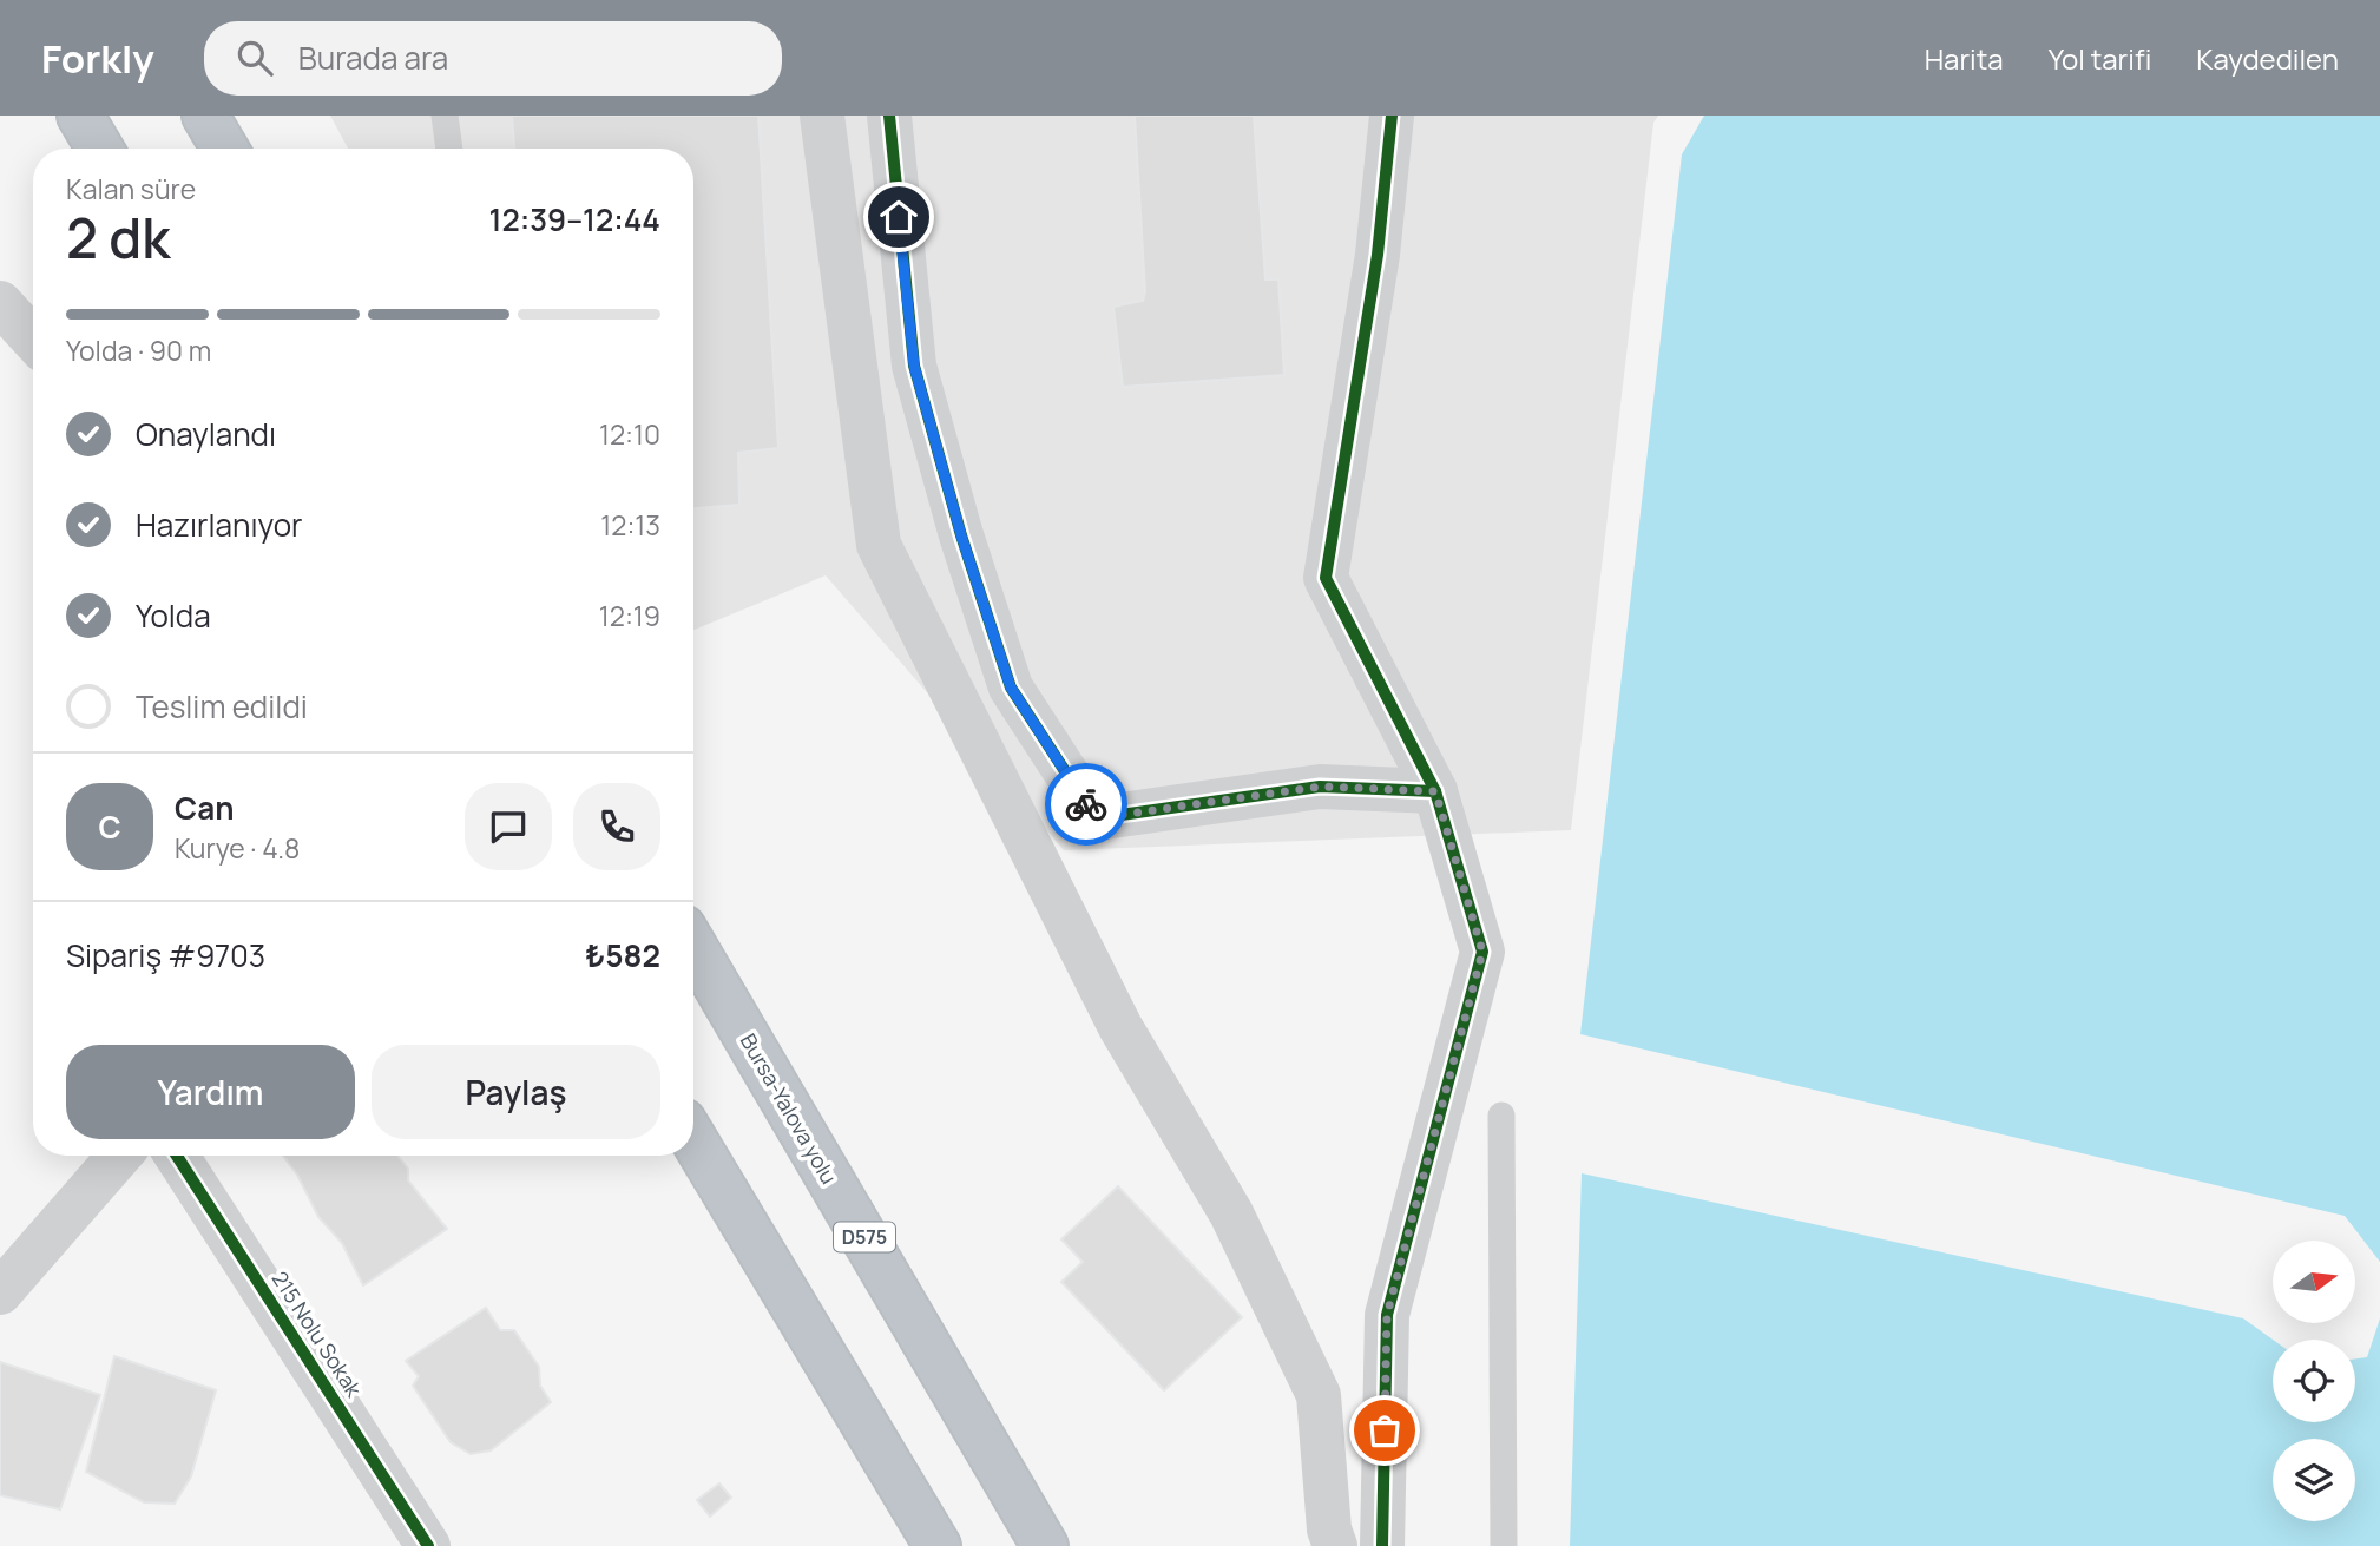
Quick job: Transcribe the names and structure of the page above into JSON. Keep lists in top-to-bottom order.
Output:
{
  "streets": {
    "highway": ["Bursa-Yalova yolu", "D575"],
    "street": ["215 Nolu Sokak"]
  },
  "north": "right",
  "page": {
    "header": "Forkly",
    "search": "Burada ara",
    "nav": ["Harita", "Yol tarifi", "Kaydedilen"],
    "heading": ["2 dk", "Kalan süre", "12:39–12:44"],
    "panel": [
      "Can",
      "Kurye · 4.8",
      "Sipariş #9703",
      "₺582"
    ],
    "bar": "Yolda · 90 m",
    "list": [
      ["Onaylandı", "12:10"],
      ["Hazırlanıyor", "12:13"],
      ["Yolda", "12:19"],
      "Teslim edildi"
    ],
    "round": "C",
    "buttons": ["Yardım", "Paylaş"]
  }
}
